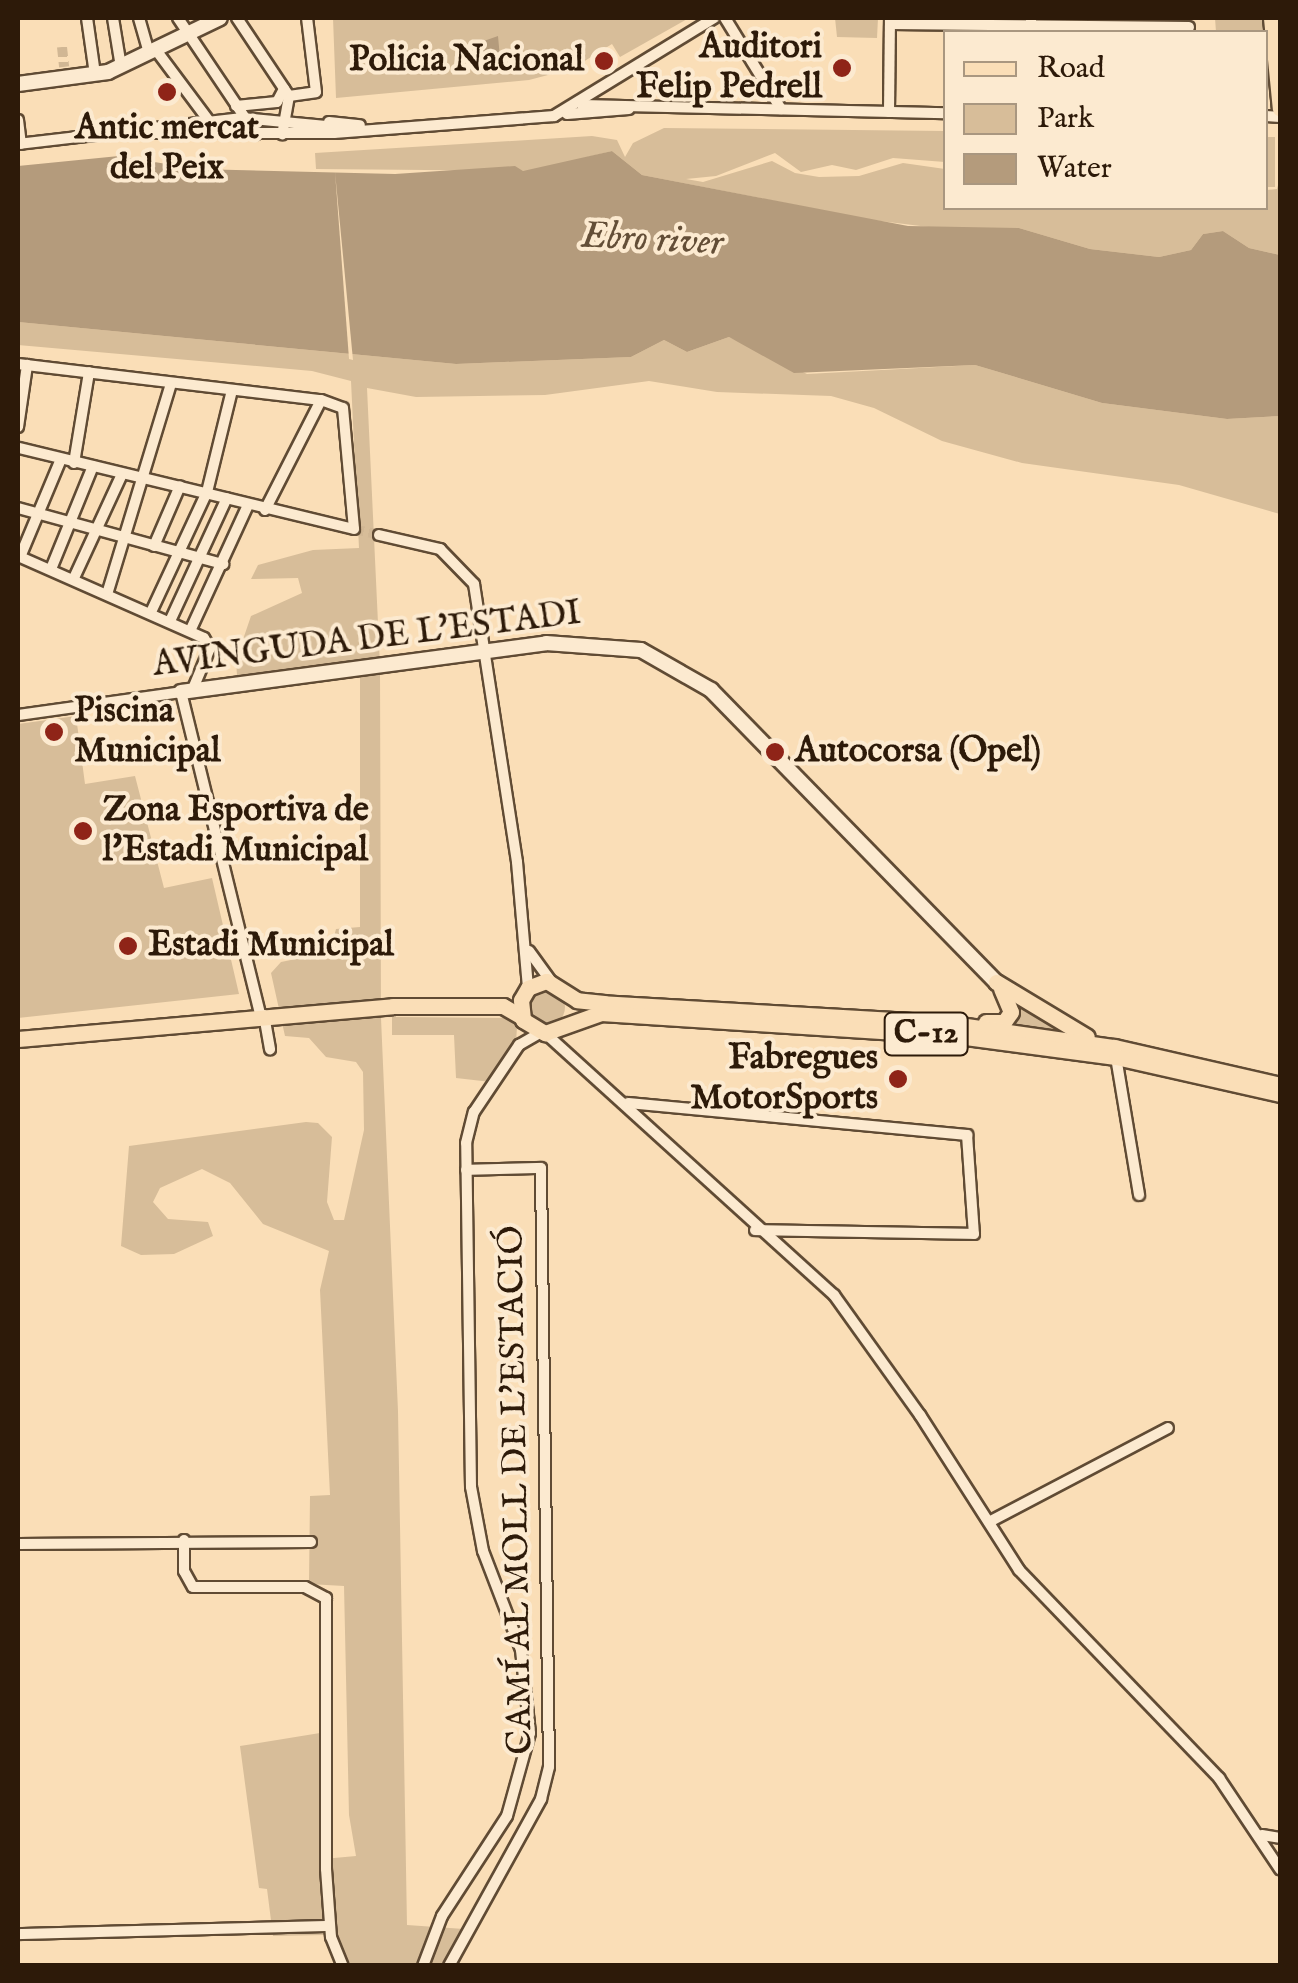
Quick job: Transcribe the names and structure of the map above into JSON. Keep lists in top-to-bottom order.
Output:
{
  "streets": {
    "main road": ["C-12"],
    "street": ["AVINGUDA DE L'ESTADI", "CAMÍ AL MOLL DE L'ESTACIÓ"]
  },
  "water": ["Ebro river"],
  "places": [
    "Policia Nacional",
    "Auditori Felip Pedrell",
    "Antic mercat del Peix",
    "Piscina Municipal",
    "Autocorsa (Opel)",
    "Zona Esportiva de l'Estadi Municipal",
    "Estadi Municipal",
    "Fabregues MotorSports"
  ],
  "legend": ["Road", "Park", "Water"]
}
